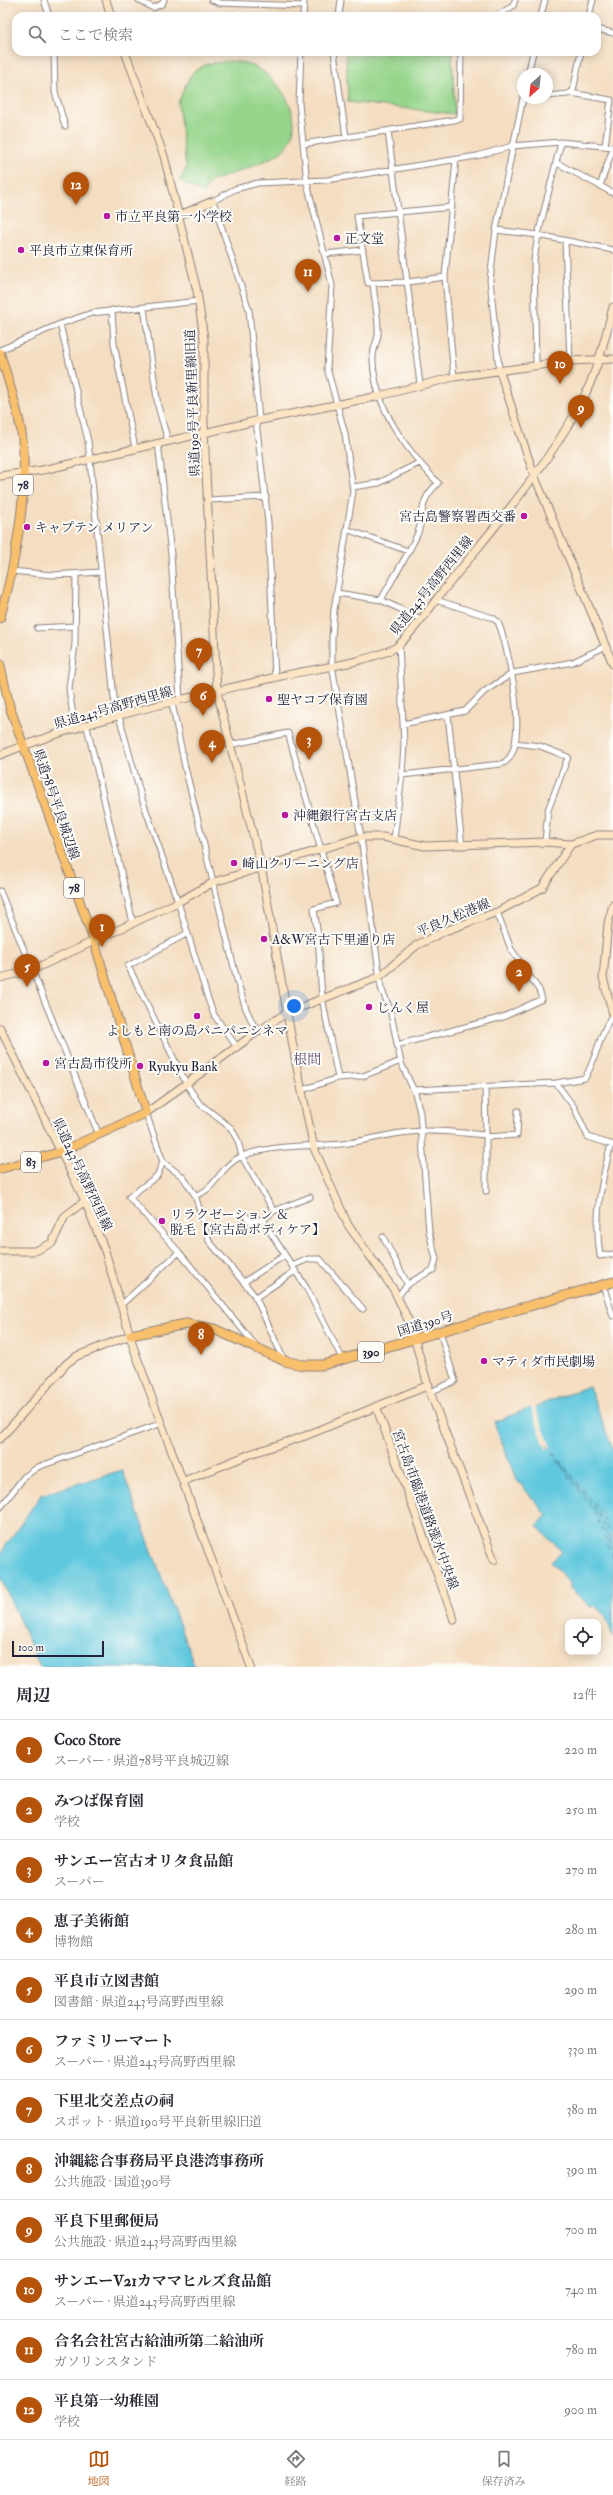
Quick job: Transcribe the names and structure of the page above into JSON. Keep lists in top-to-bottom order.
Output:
{
  "streets": {
    "highway": ["国道390号", "390"],
    "main road": ["78", "県道78号平良城辺線", "83"],
    "street": [
      "県道190号平良新里線旧道",
      "県道243号高野西里線",
      "平良久松港線",
      "宮古島市臨港道路漲水中央線"
    ]
  },
  "crossings": [
    ["県道190号平良新里線旧道", "県道243号高野西里線"],
    ["県道190号平良新里線旧道", "平良久松港線"],
    ["県道190号平良新里線旧道", "国道390号"],
    ["県道243号高野西里線", "県道78号平良城辺線"],
    ["県道243号高野西里線", "83"],
    ["県道243号高野西里線", "国道390号"],
    ["県道78号平良城辺線", "平良久松港線"]
  ],
  "districts": ["根間"],
  "places": [
    "市立平良第一小学校",
    "正文堂",
    "平良市立東保育所",
    "宮古島警察署西交番",
    "キャプテン メリアン",
    "聖ヤコブ保育園",
    "沖縄銀行宮古支店",
    "崎山クリーニング店",
    "A&W宮古下里通り店",
    "じんく屋",
    "よしもと南の島パニパニシネマ",
    "宮古島市役所",
    "Ryukyu Bank",
    "リラクゼーション ＆ 脱毛【宮古島ボディケア】",
    "マティダ市民劇場"
  ],
  "scale_bar": "100 m",
  "north": "bottom left",
  "page": {
    "search": "ここで検索",
    "pins": [
      "12",
      "11",
      "10",
      "9",
      "7",
      "6",
      "3",
      "4",
      "1",
      "5",
      "2",
      "8"
    ],
    "scale": "100 m",
    "heading": ["周辺", "12件"],
    "list": [
      {
        "mark": "1",
        "name": "Coco Store",
        "note": "スーパー · 県道78号平良城辺線",
        "value": "220 m"
      },
      {
        "mark": "2",
        "name": "みつば保育園",
        "note": "学校",
        "value": "250 m"
      },
      {
        "mark": "3",
        "name": "サンエー宮古オリタ食品館",
        "note": "スーパー",
        "value": "270 m"
      },
      {
        "mark": "4",
        "name": "恵子美術館",
        "note": "博物館",
        "value": "280 m"
      },
      {
        "mark": "5",
        "name": "平良市立図書館",
        "note": "図書館 · 県道243号高野西里線",
        "value": "290 m"
      },
      {
        "mark": "6",
        "name": "ファミリーマート",
        "note": "スーパー · 県道243号高野西里線",
        "value": "330 m"
      },
      {
        "mark": "7",
        "name": "下里北交差点の祠",
        "note": "スポット · 県道190号平良新里線旧道",
        "value": "380 m"
      },
      {
        "mark": "8",
        "name": "沖縄総合事務局平良港湾事務所",
        "note": "公共施設 · 国道390号",
        "value": "390 m"
      },
      {
        "mark": "9",
        "name": "平良下里郵便局",
        "note": "公共施設 · 県道243号高野西里線",
        "value": "700 m"
      },
      {
        "mark": "10",
        "name": "サンエーV21カママヒルズ食品館",
        "note": "スーパー · 県道243号高野西里線",
        "value": "740 m"
      },
      {
        "mark": "11",
        "name": "合名会社宮古給油所第二給油所",
        "note": "ガソリンスタンド",
        "value": "780 m"
      },
      {
        "mark": "12",
        "name": "平良第一幼稚園",
        "note": "学校",
        "value": "900 m"
      }
    ],
    "nav": ["地図", "経路", "保存済み"]
  }
}
